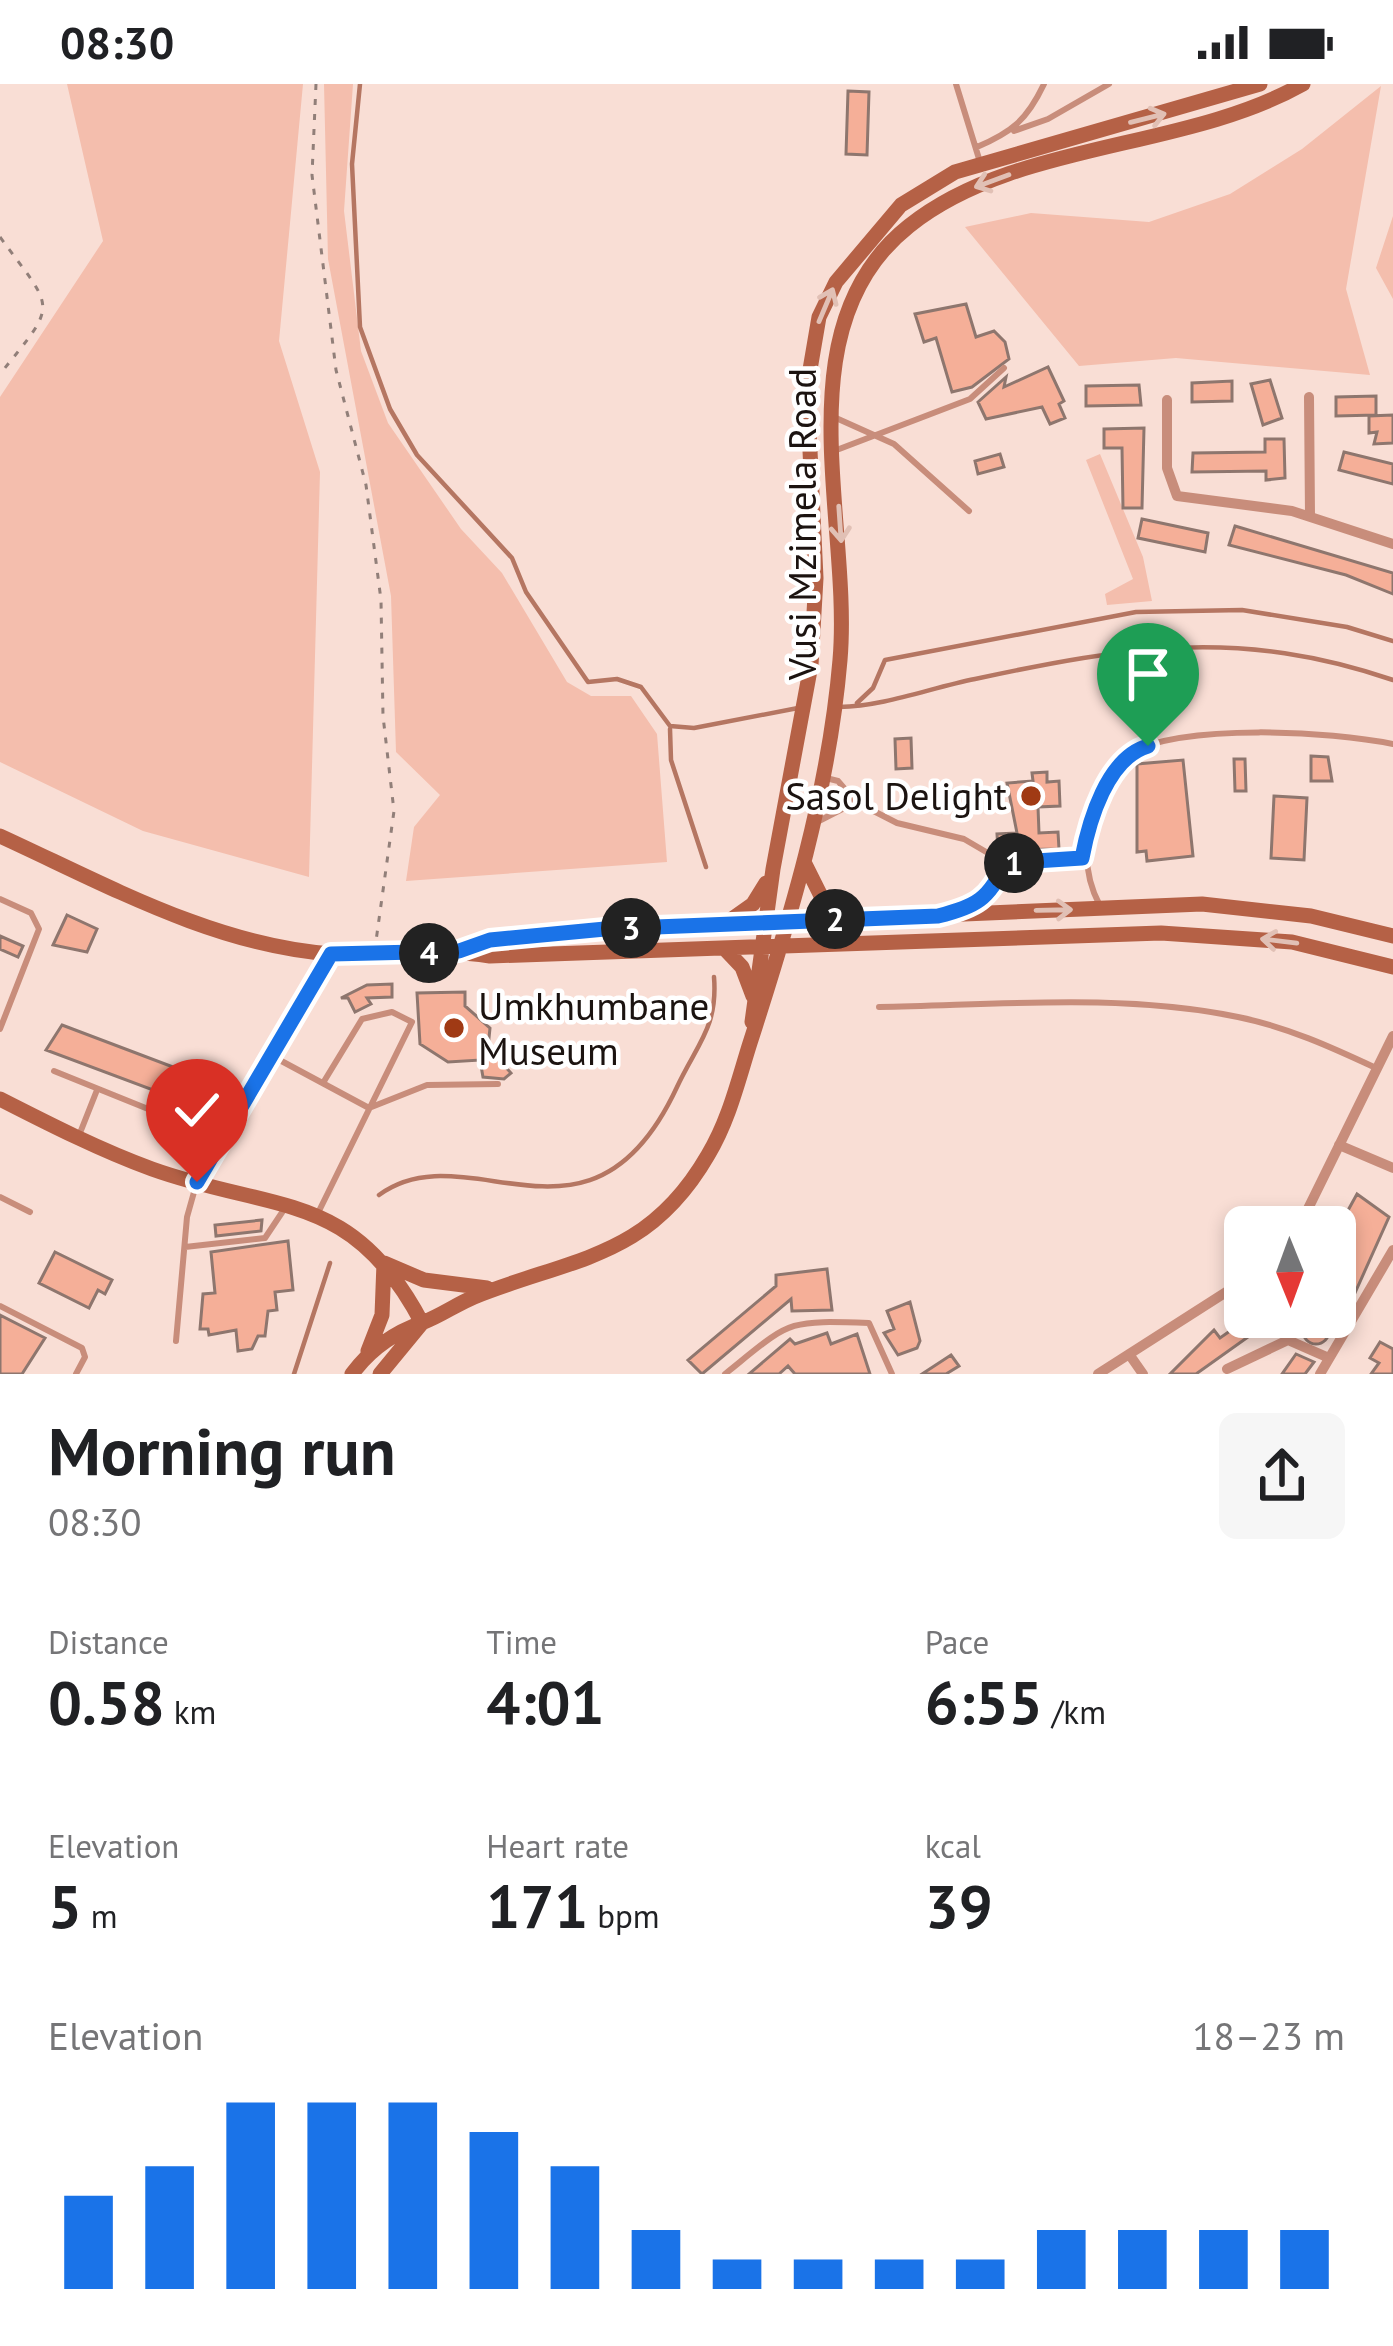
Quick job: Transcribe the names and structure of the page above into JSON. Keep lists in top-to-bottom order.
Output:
{
  "streets": {
    "main road": ["Vusi Mzimela Road"]
  },
  "places": ["Sasol Delight", "Umkhumbane Museum"],
  "north": "bottom",
  "page": {
    "status": "08:30",
    "pins": [
      "1",
      "2",
      "3",
      "4"
    ],
    "heading": ["Morning run", "08:30"],
    "stats": [
      ["Distance", "0.58 km"],
      ["Time", "4:01"],
      ["Pace", "6:55 /km"],
      ["Elevation", "5 m"],
      ["Heart rate", "171 bpm"],
      ["kcal", "39"]
    ],
    "chart": ["Elevation", "18–23 m"]
  }
}
